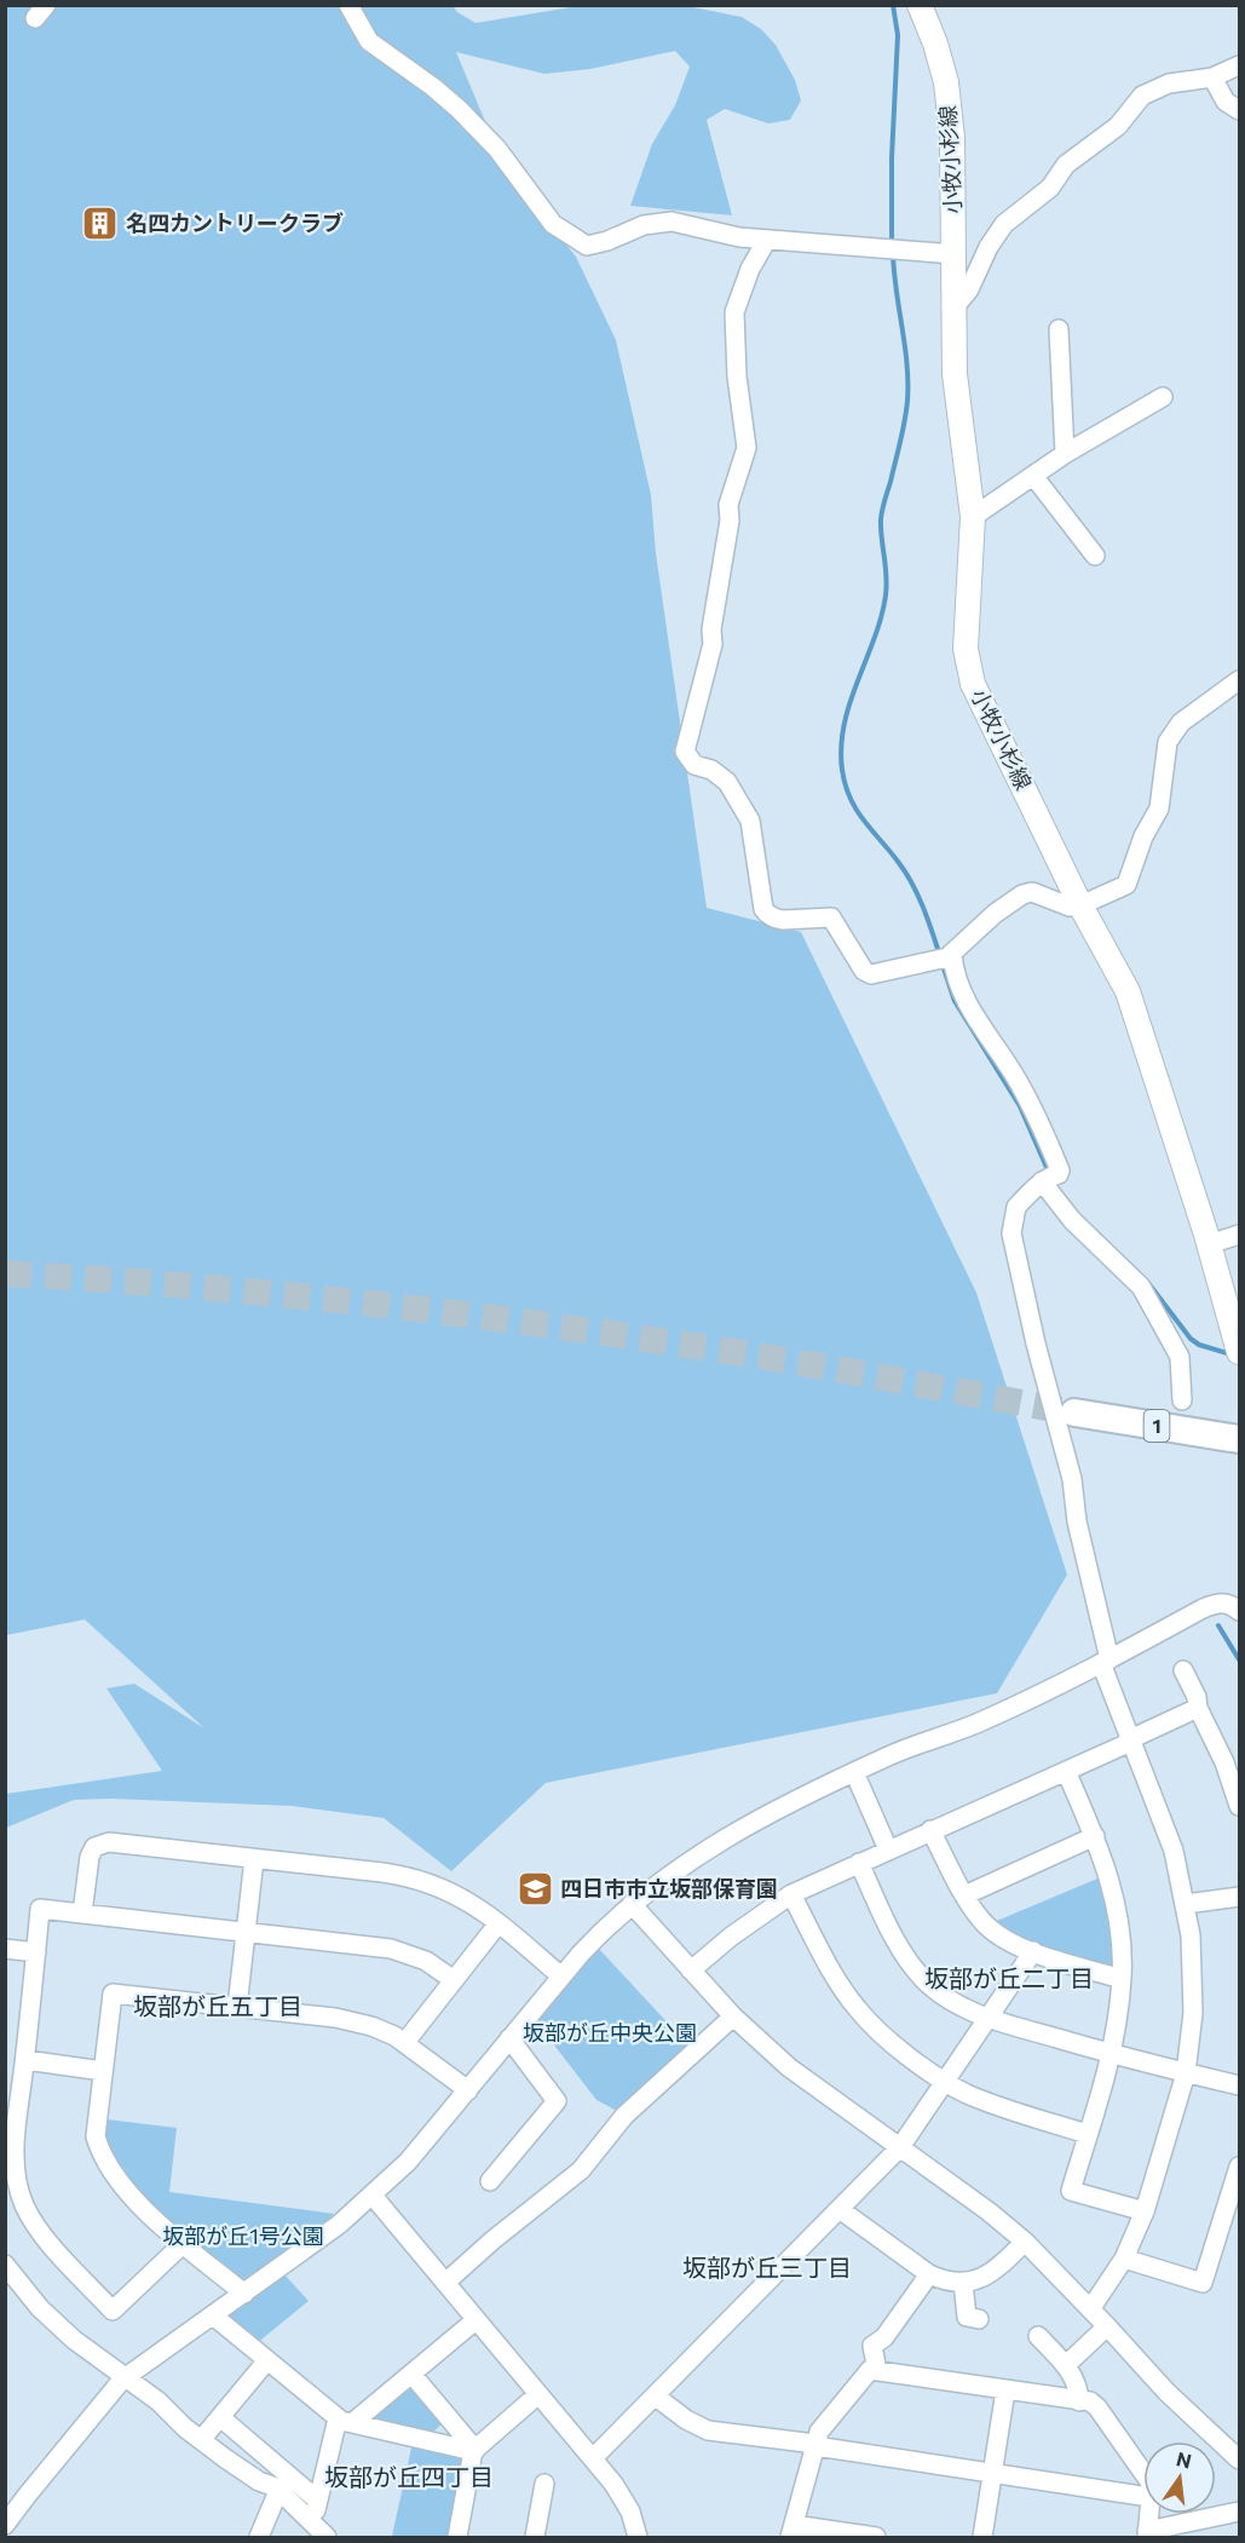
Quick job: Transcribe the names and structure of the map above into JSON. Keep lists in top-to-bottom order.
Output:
{
  "streets": {
    "highway": ["1"],
    "main road": ["小牧小杉線"]
  },
  "districts": [
    "坂部が丘二丁目",
    "坂部が丘五丁目",
    "坂部が丘三丁目",
    "坂部が丘四丁目"
  ],
  "parks": ["坂部が丘中央公園", "坂部が丘1号公園"],
  "places": {
    "building": ["名四カントリークラブ"],
    "school or university": ["四日市市立坂部保育園"]
  },
  "north": "top"
}
